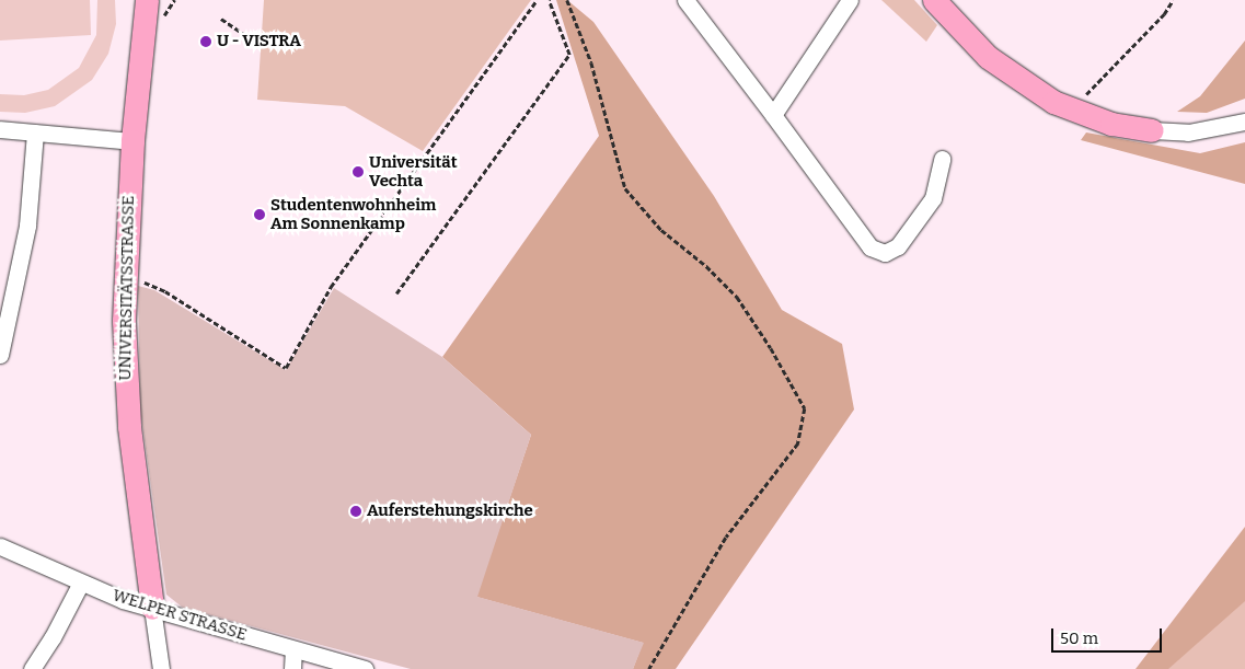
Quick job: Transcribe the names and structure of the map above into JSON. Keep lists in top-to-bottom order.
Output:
{
  "streets": {
    "street": ["UNIVERSITÄTSSTRASSE", "WELPER STRASSE"]
  },
  "crossings": [
    ["UNIVERSITÄTSSTRASSE", "WELPER STRASSE"]
  ],
  "places": [
    "U - VISTRA",
    "Universität Vechta",
    "Studentenwohnheim Am Sonnenkamp",
    "Auferstehungskirche"
  ],
  "scale_bar": "50 m"
}
